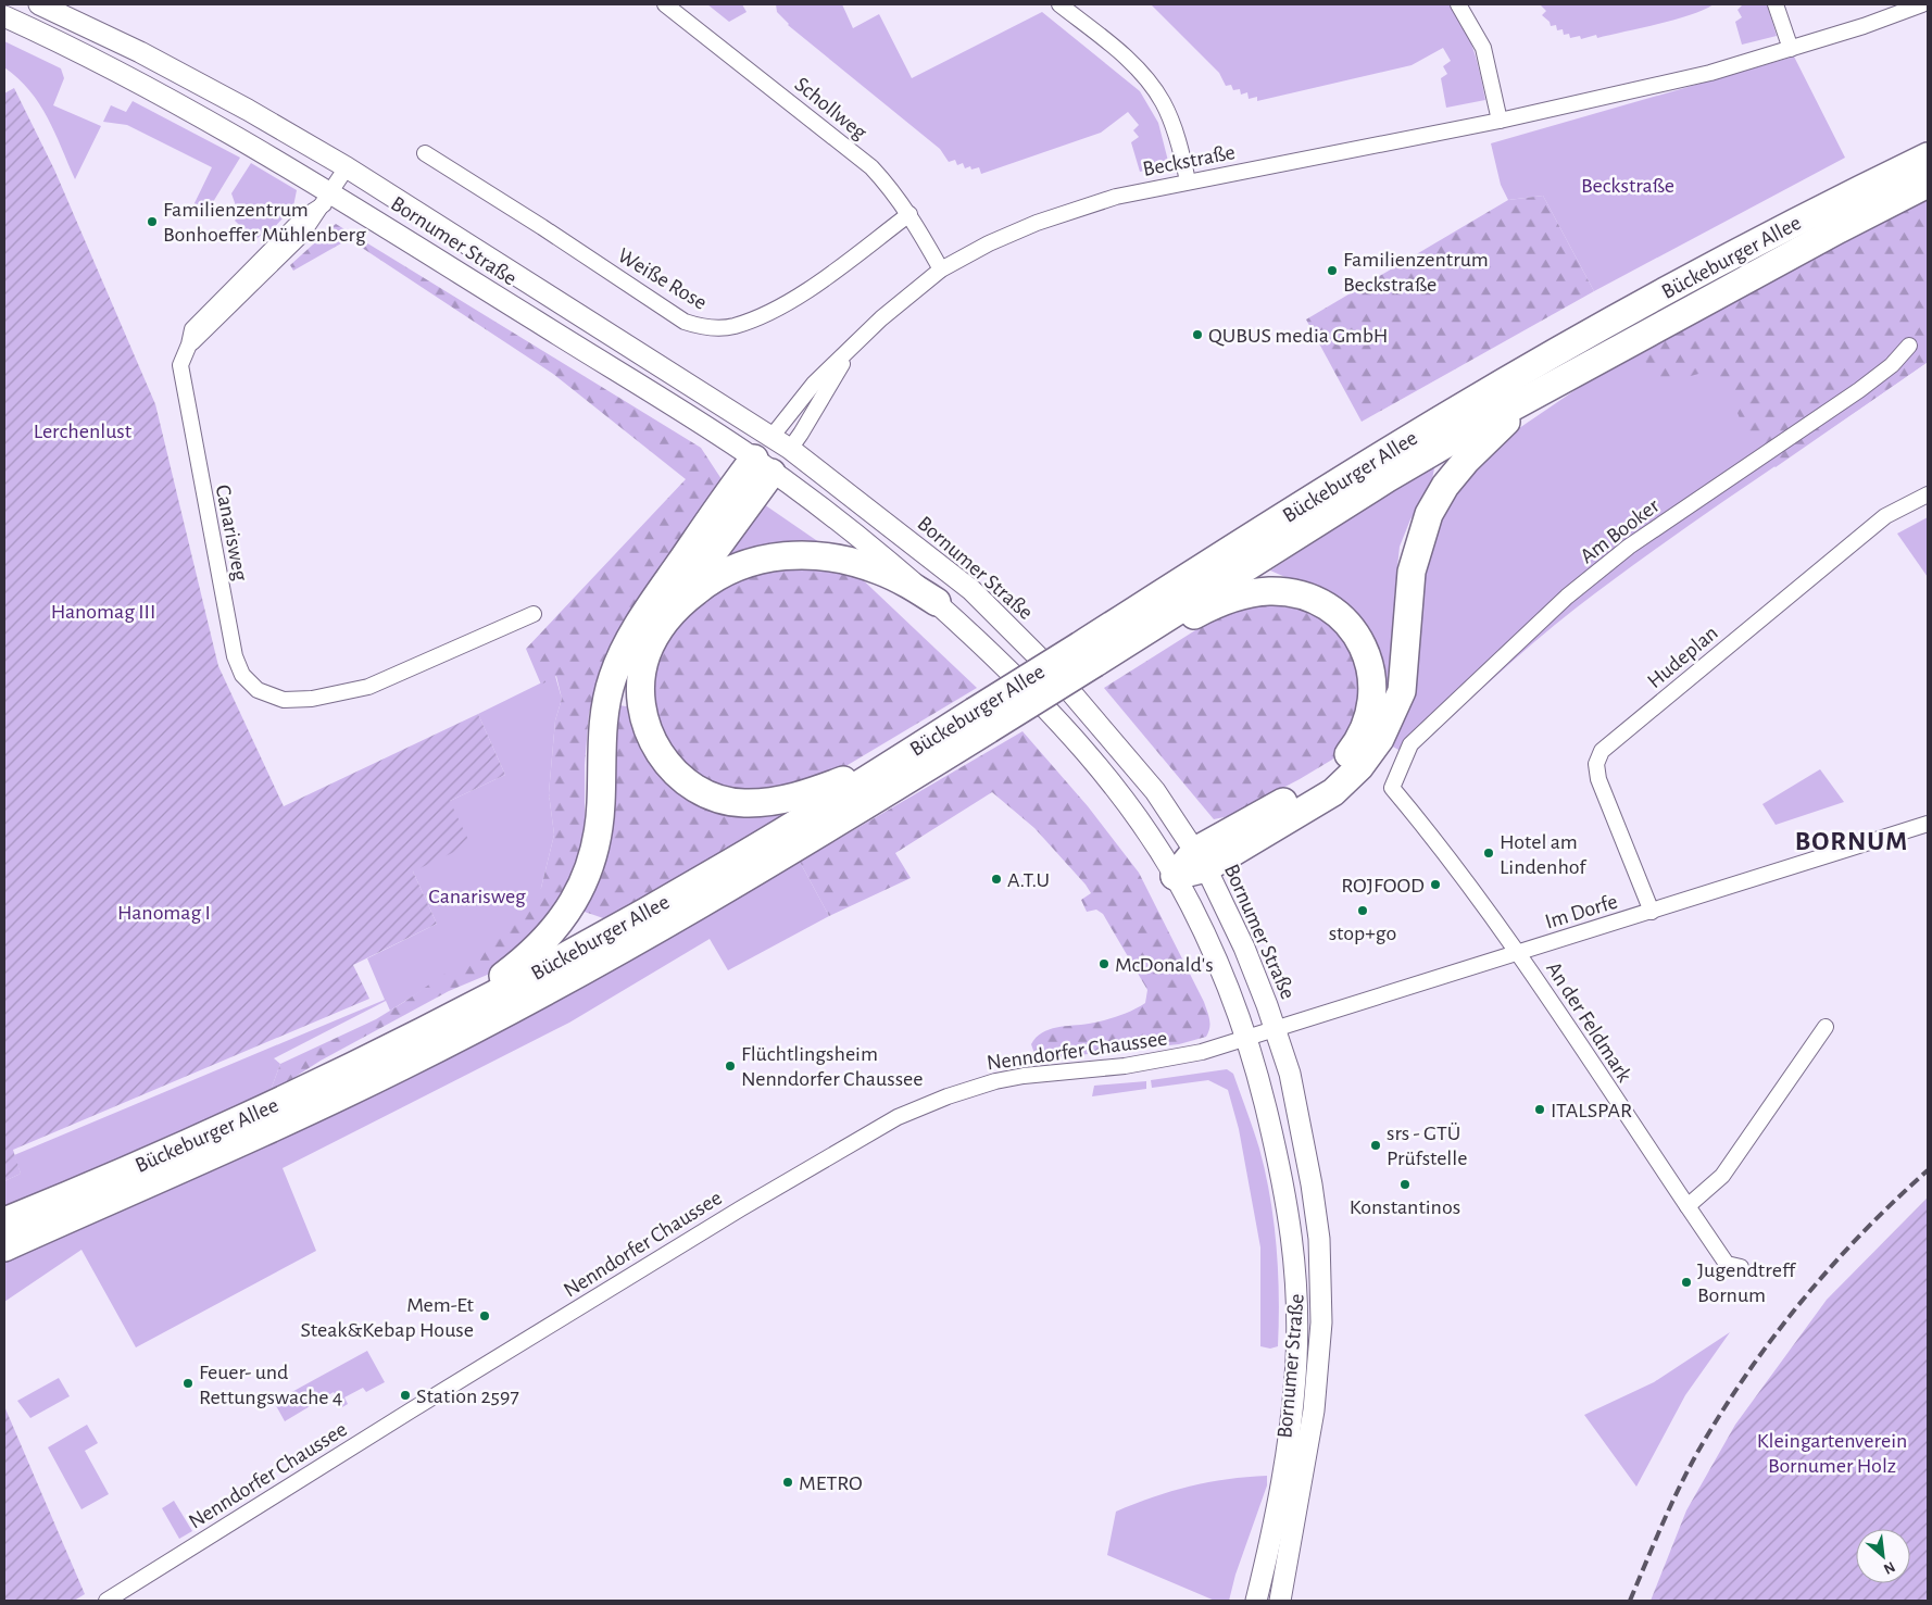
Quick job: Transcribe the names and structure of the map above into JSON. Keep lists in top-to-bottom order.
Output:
{
  "streets": {
    "highway": ["Bückeburger Allee"],
    "main road": ["Bornumer Straße"],
    "street": [
      "Schollweg",
      "Beckstraße",
      "Weiße Rose",
      "Am Booker",
      "Canarisweg",
      "Hudeplan",
      "Im Dorfe",
      "An der Feldmark",
      "Nenndorfer Chaussee"
    ]
  },
  "crossings": [
    ["Schollweg", "Beckstraße"],
    ["Schollweg", "Weiße Rose"],
    ["Beckstraße", "Bornumer Straße"],
    ["Bornumer Straße", "Canarisweg"],
    ["Bornumer Straße", "Im Dorfe"],
    ["Bornumer Straße", "Nenndorfer Chaussee"],
    ["Am Booker", "An der Feldmark"],
    ["Hudeplan", "Im Dorfe"],
    ["Im Dorfe", "An der Feldmark"],
    ["Im Dorfe", "Nenndorfer Chaussee"]
  ],
  "districts": ["BORNUM"],
  "parks": [
    "Beckstraße",
    "Lerchenlust",
    "Hanomag III",
    "Canarisweg",
    "Hanomag I",
    "Kleingartenverein Bornumer Holz"
  ],
  "places": [
    "Familienzentrum Bonhoeffer Mühlenberg",
    "Familienzentrum Beckstraße",
    "QUBUS media GmbH",
    "Hotel am Lindenhof",
    "A.T.U",
    "ROJFOOD",
    "stop+go",
    "McDonald's",
    "Flüchtlingsheim Nenndorfer Chaussee",
    "ITALSPAR",
    "srs - GTÜ Prüfstelle",
    "Konstantinos",
    "Jugendtreff Bornum",
    "Mem-Et Steak&Kebap House",
    "Feuer- und Rettungswache 4",
    "Station 2597",
    "METRO"
  ],
  "north": "bottom right"
}
